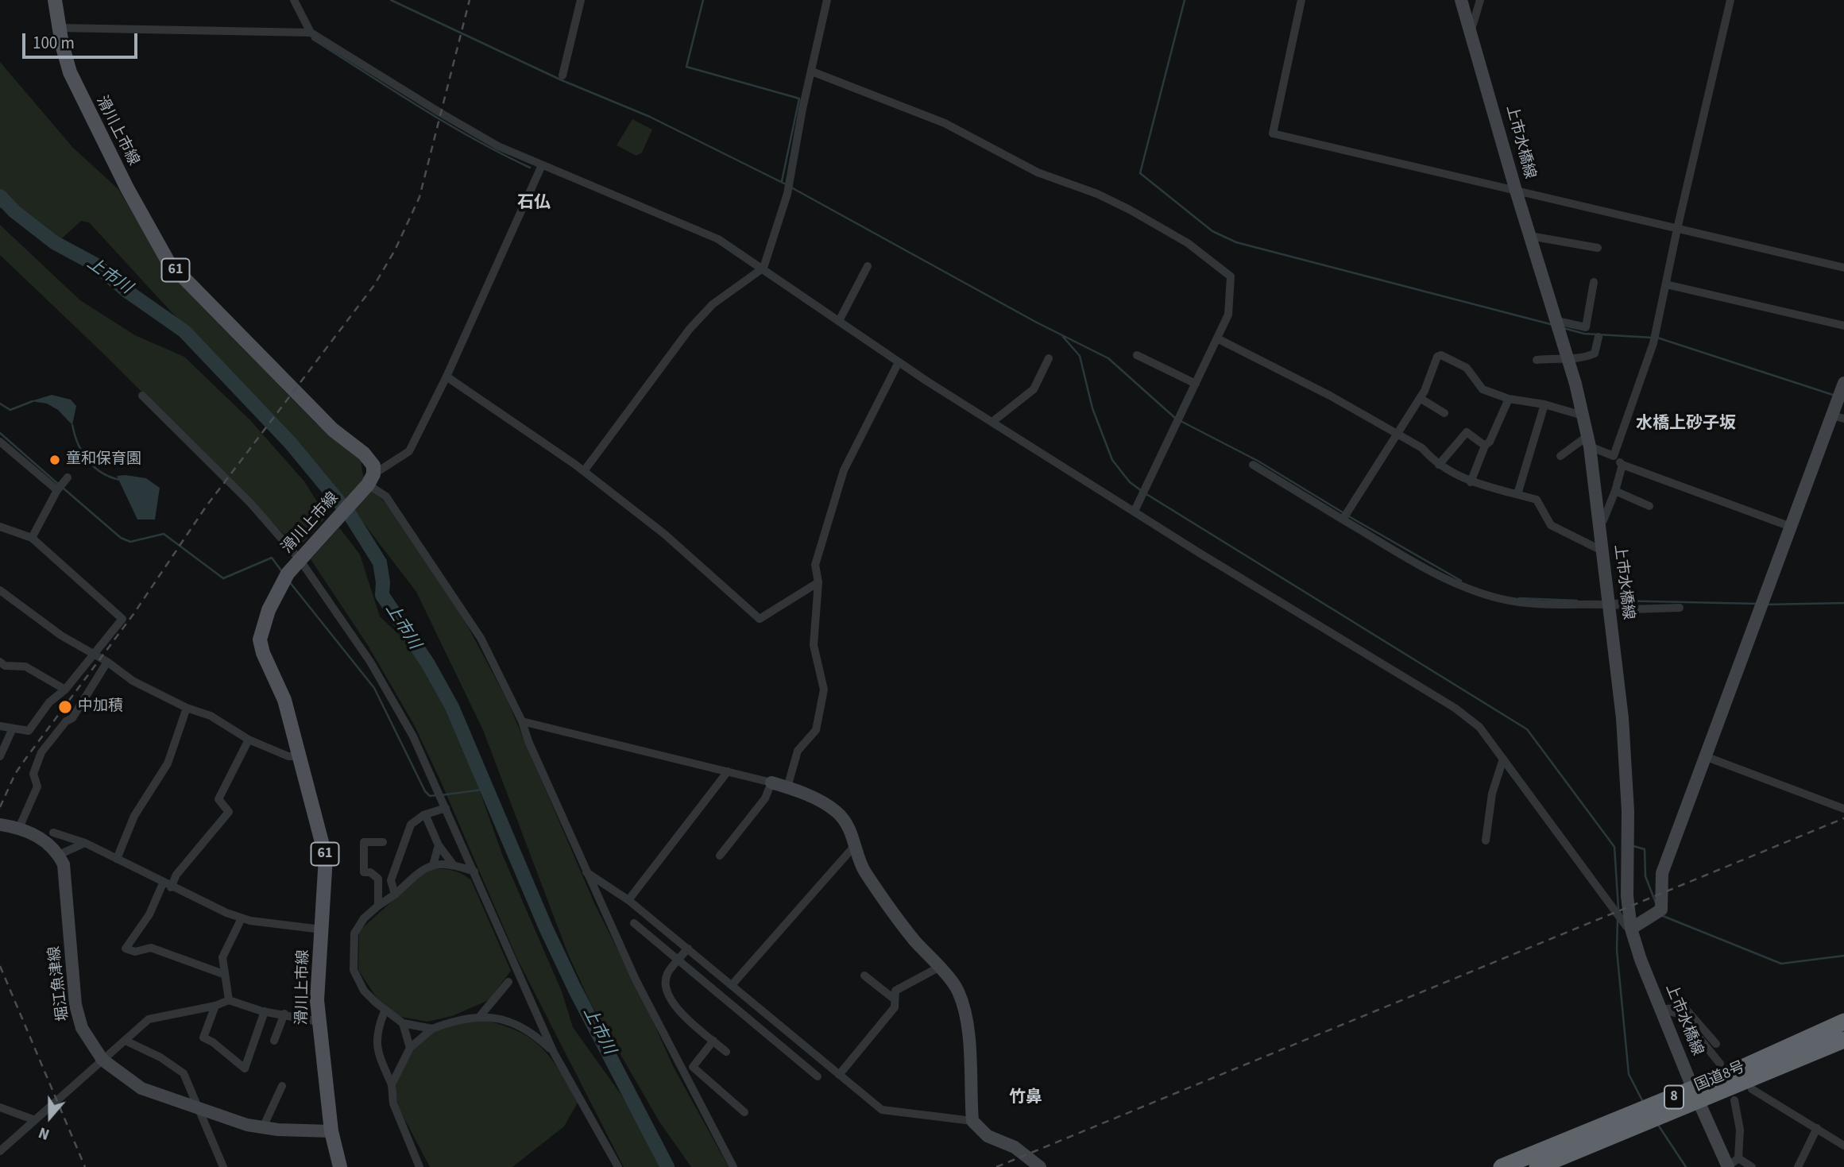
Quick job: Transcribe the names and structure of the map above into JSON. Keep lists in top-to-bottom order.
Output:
{
  "streets": {
    "highway": ["国道8号", "8"],
    "main road": [
      "滑川上市線",
      "上市水橋線",
      "61",
      "堀江魚津線"
    ]
  },
  "crossings": [
    ["滑川上市線", "堀江魚津線"],
    ["上市水橋線", "国道8号"]
  ],
  "districts": ["石仏", "水橋上砂子坂", "竹鼻"],
  "water": ["上市川"],
  "places": ["童和保育園", "中加積"],
  "scale_bar": "100 m",
  "north": "bottom"
}
